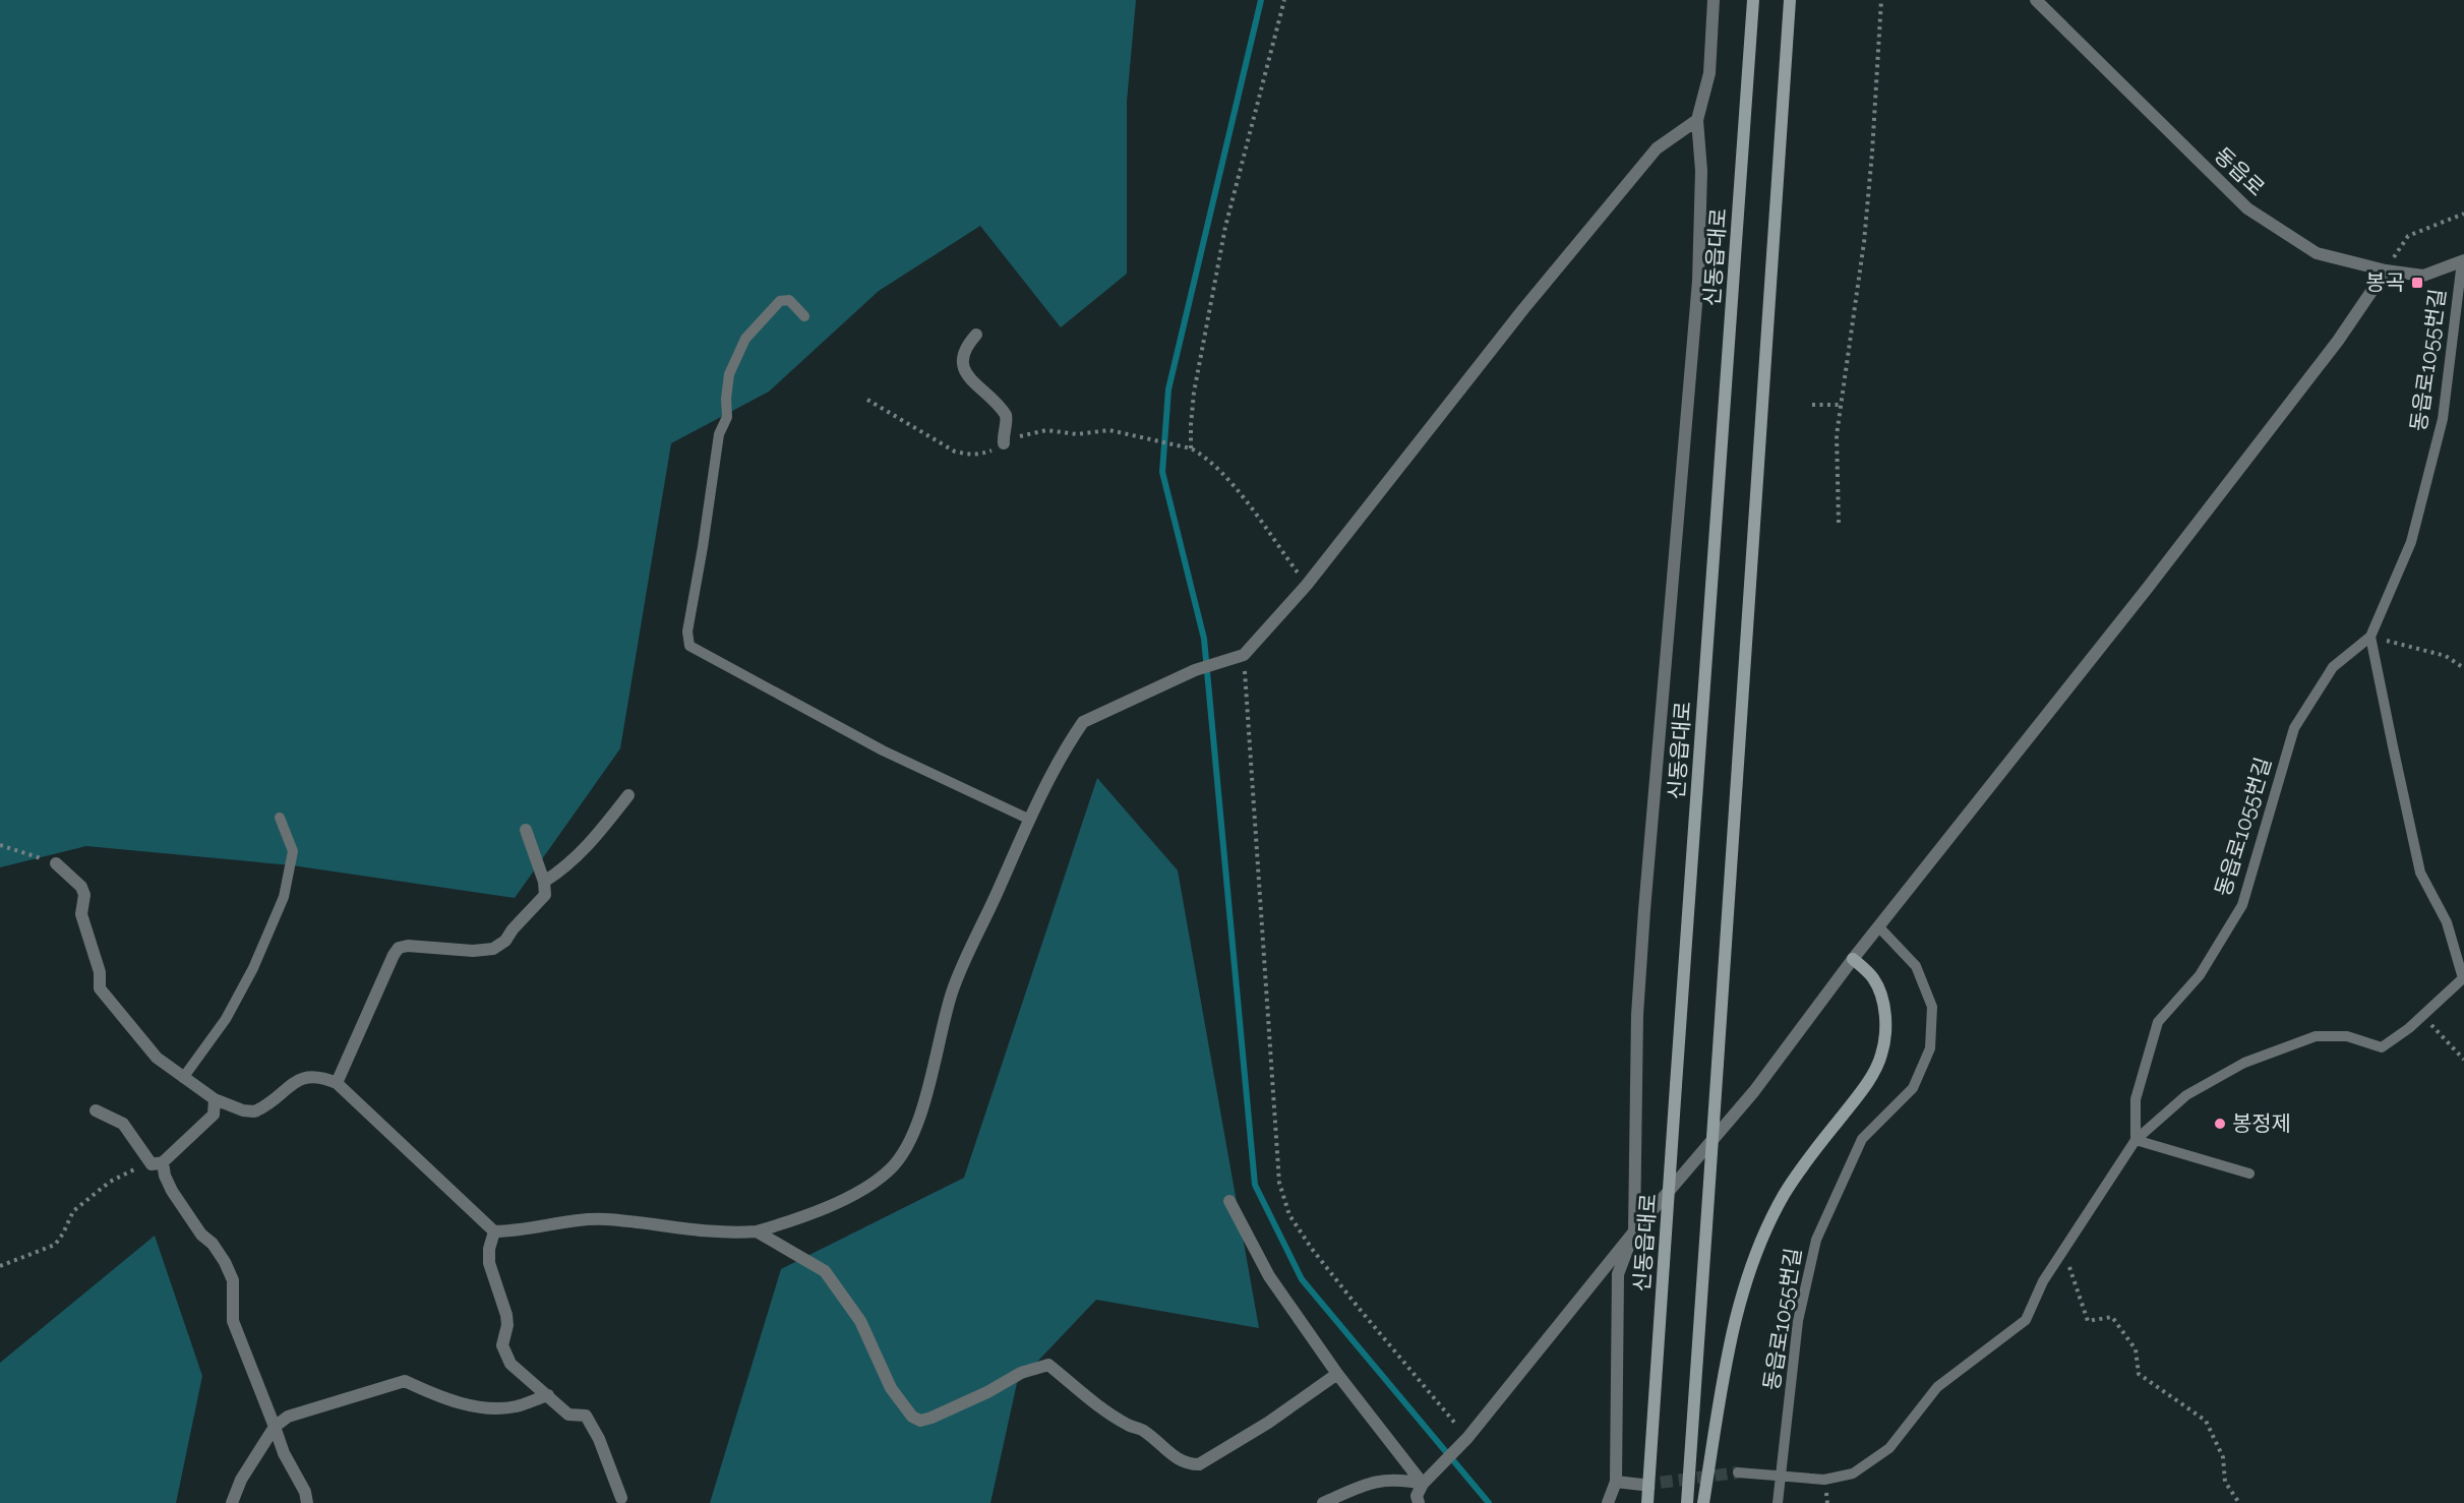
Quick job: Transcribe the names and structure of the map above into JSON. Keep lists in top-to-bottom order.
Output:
{
  "streets": {
    "main road": ["신동읍대로"],
    "street": ["동읍로"],
    "lane": ["동읍로1055번길"]
  },
  "crossings": [
    ["동읍로", "동읍로1055번길"]
  ],
  "places": {
    "transit": ["봉곡"],
    "other": ["봉정제"]
  }
}
